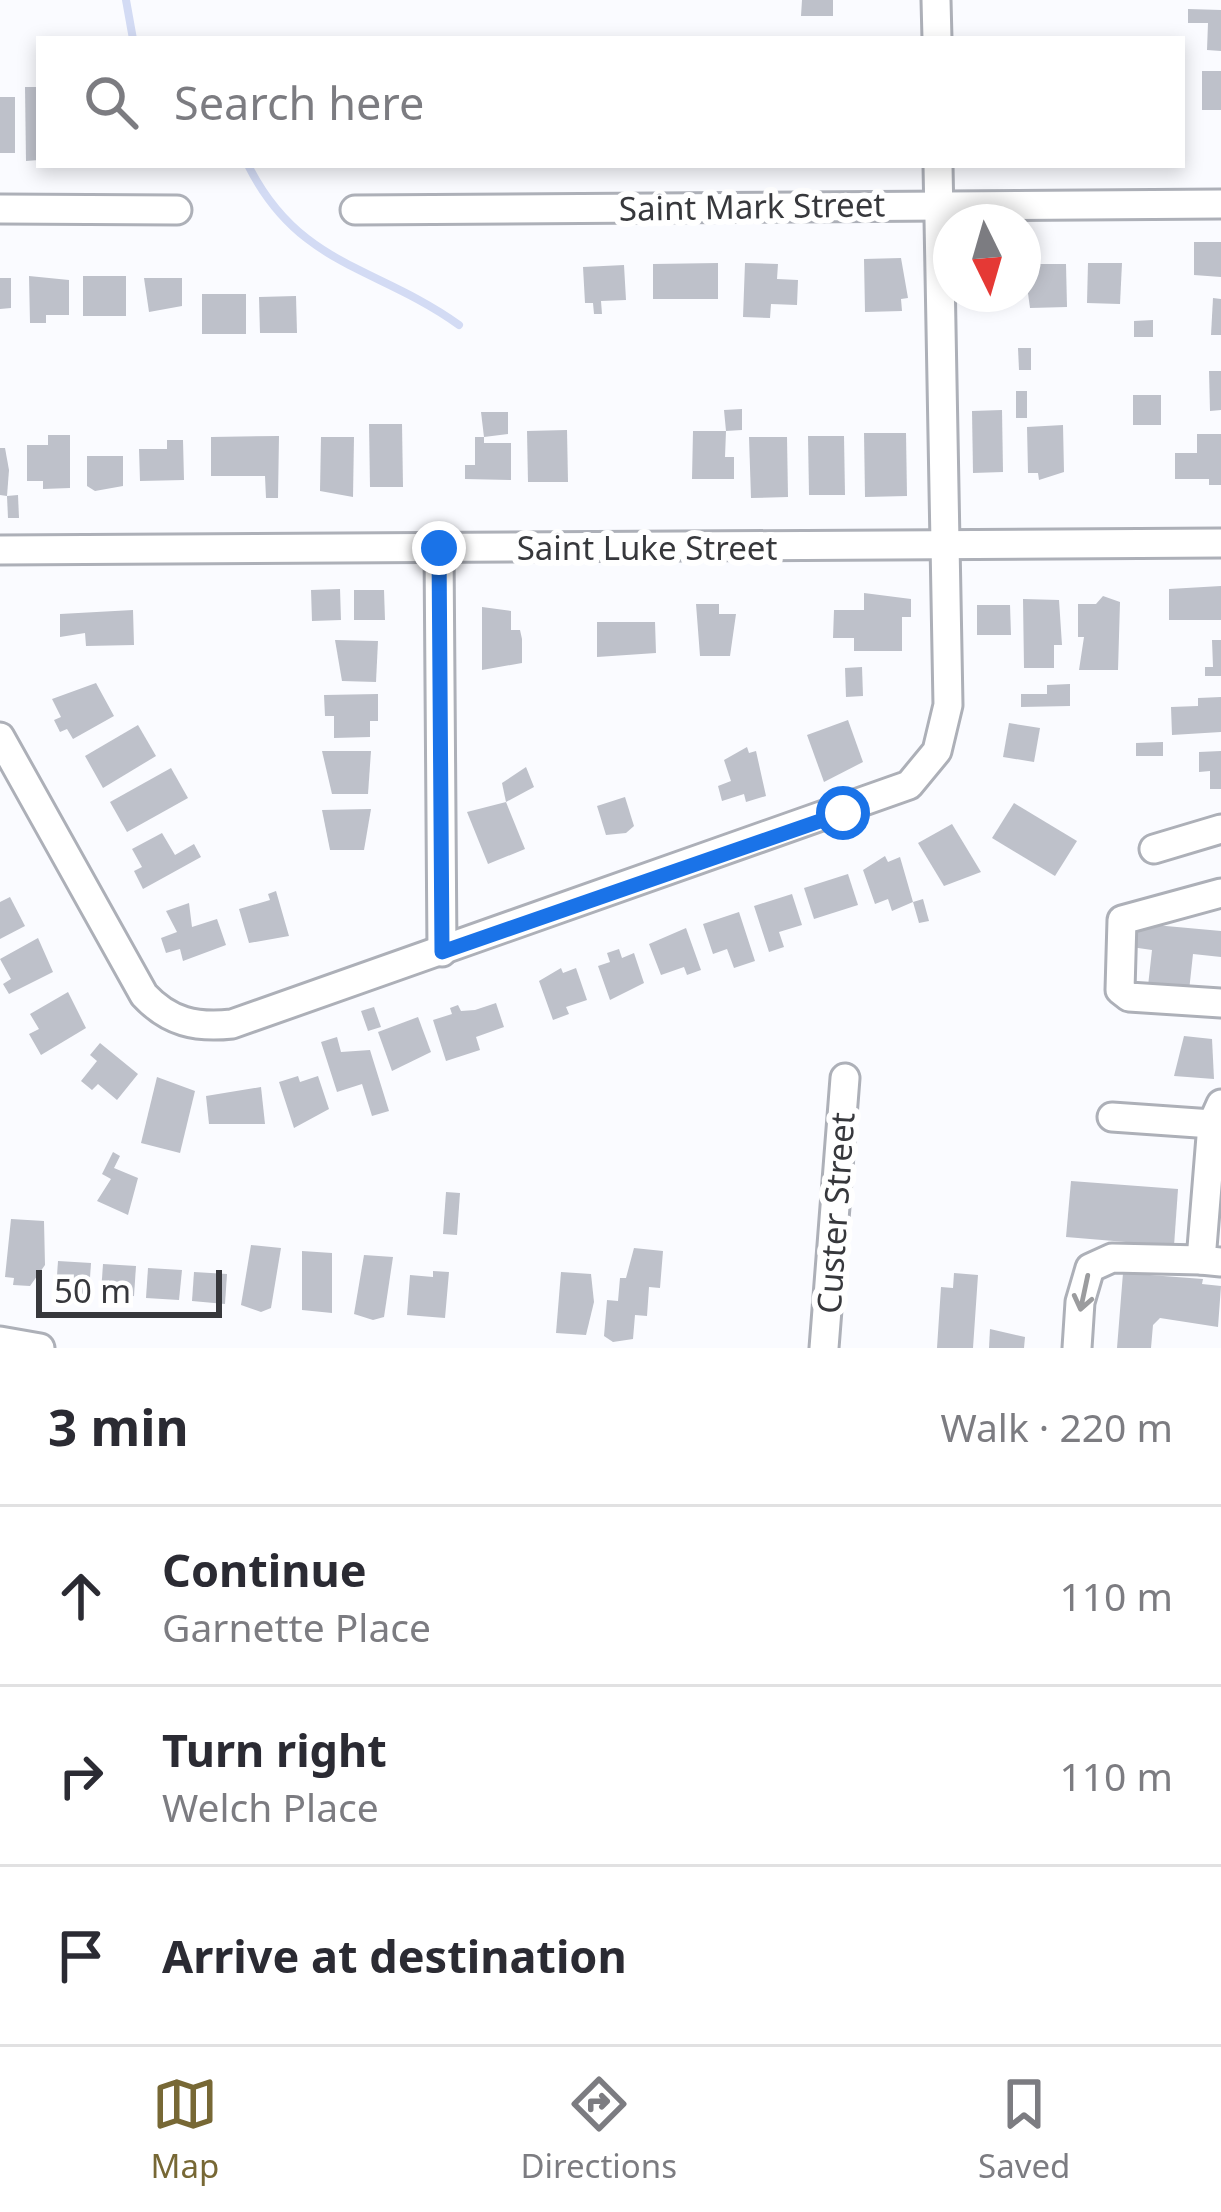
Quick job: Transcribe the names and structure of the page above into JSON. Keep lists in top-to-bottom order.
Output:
{
  "streets": {
    "street": ["Saint Mark Street", "Saint Luke Street", "Custer Street"]
  },
  "scale_bar": "50 m",
  "north": "bottom",
  "page": {
    "search": "Search here",
    "scale": "50 m",
    "heading": ["3 min", "Walk · 220 m"],
    "list": [
      ["Continue", "Garnette Place", "110 m"],
      ["Turn right", "Welch Place", "110 m"],
      "Arrive at destination"
    ],
    "nav": ["Map", "Directions", "Saved"]
  }
}
